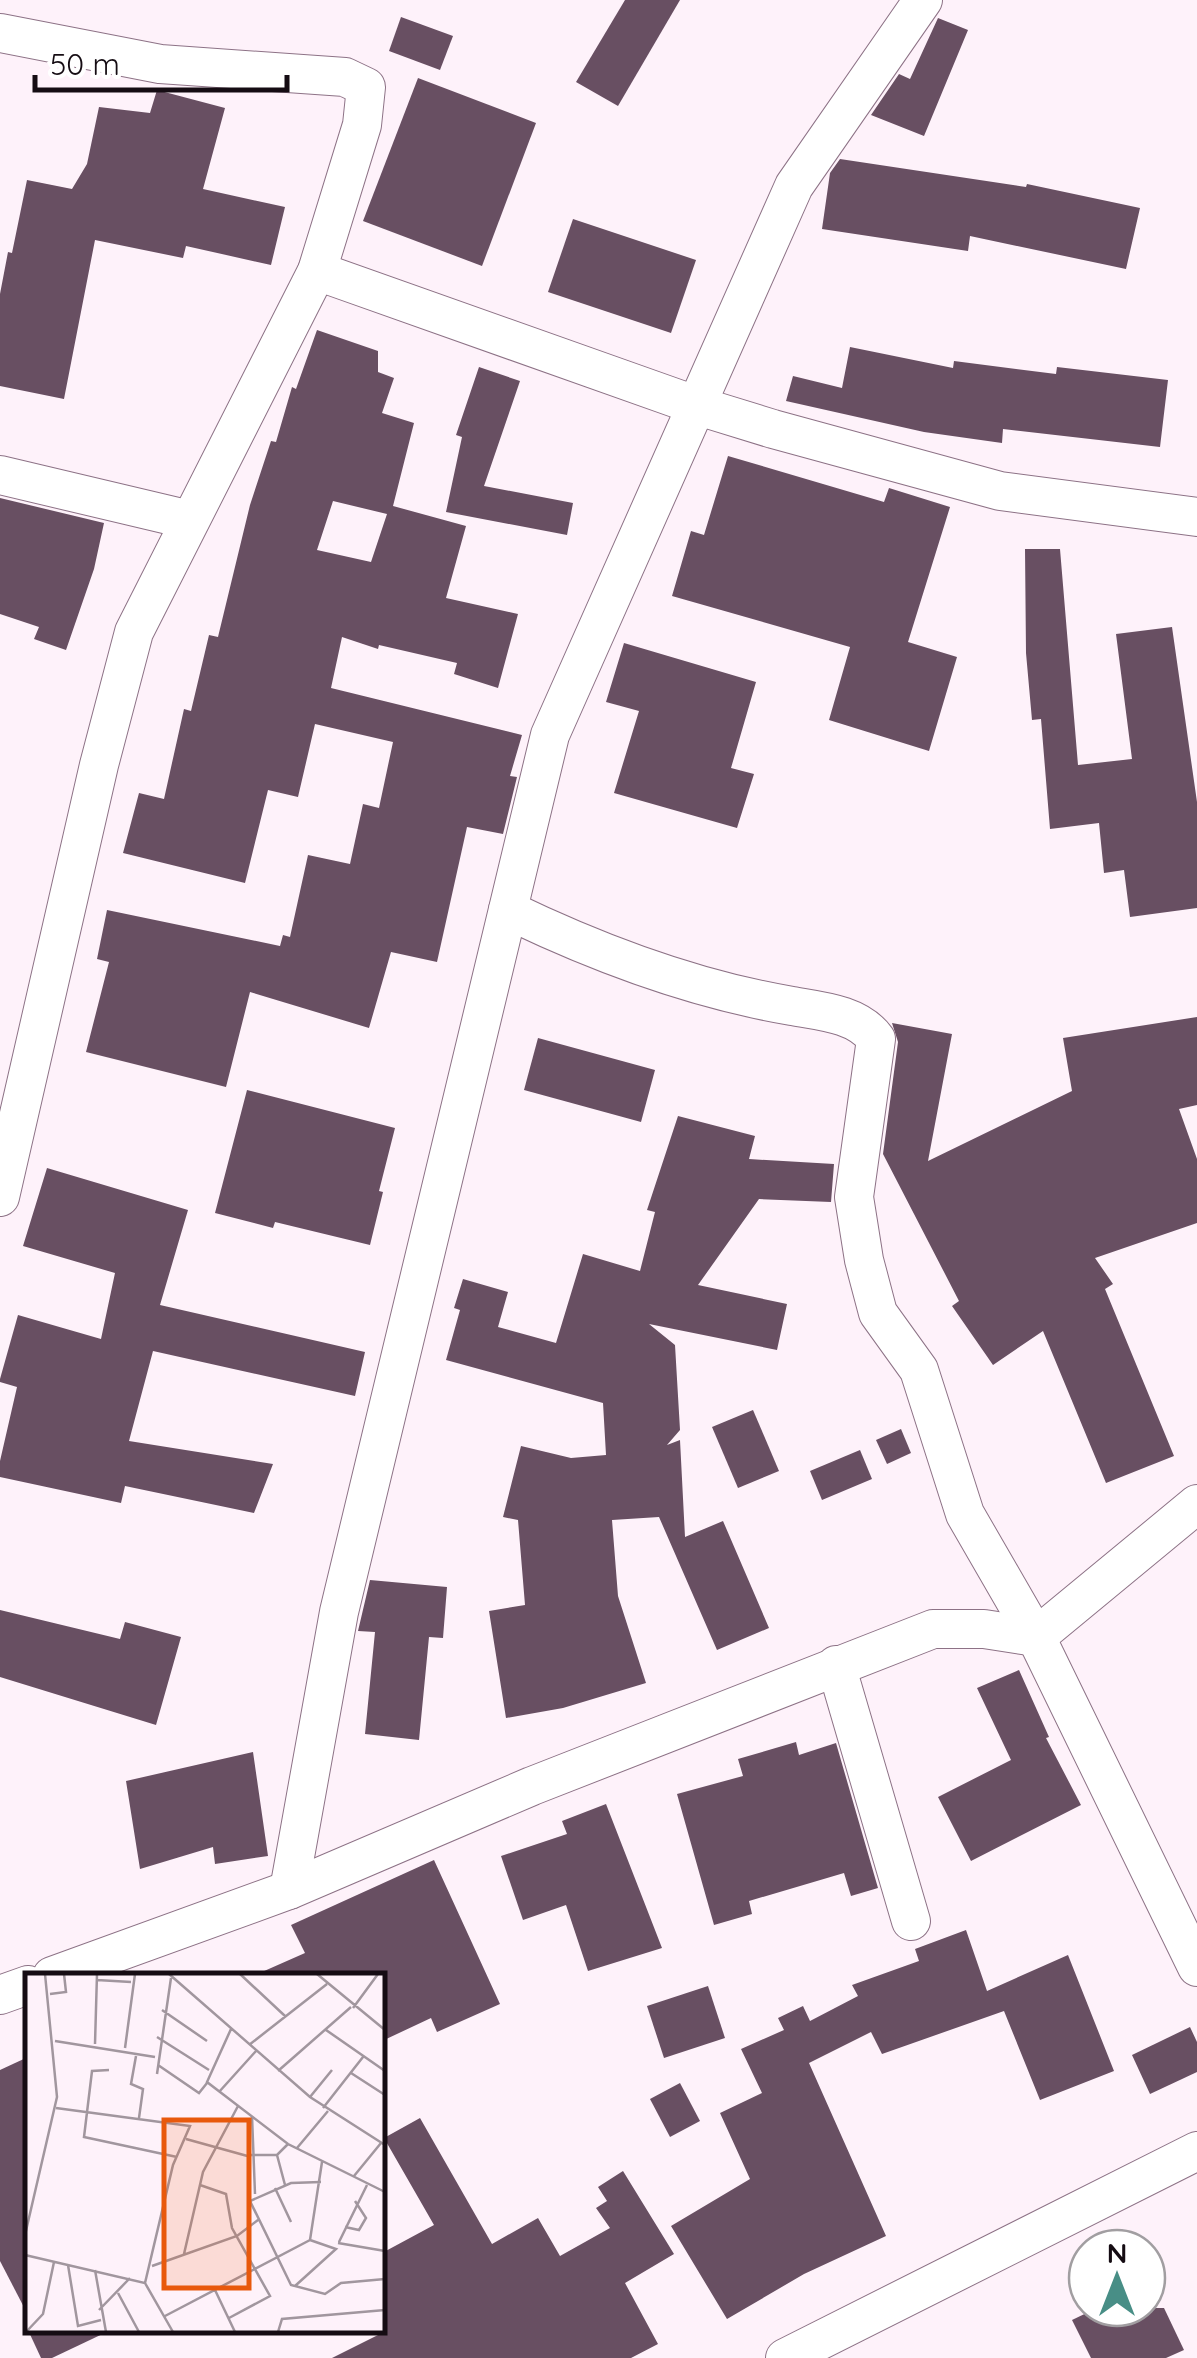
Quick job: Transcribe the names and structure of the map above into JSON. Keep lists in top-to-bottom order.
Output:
{
  "scale_bar": "50 m",
  "north": "top"
}
